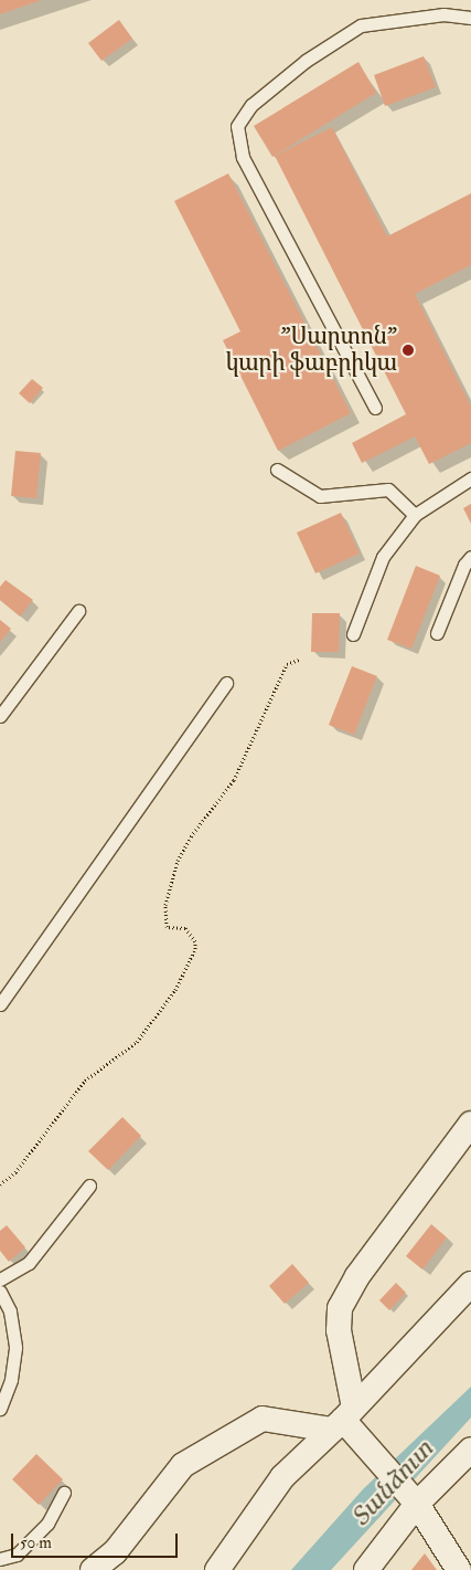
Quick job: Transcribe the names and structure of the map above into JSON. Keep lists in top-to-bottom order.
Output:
{
  "water": ["Տանձուտ"],
  "places": ["\"Սարտոն\" կարի ֆաբրիկա"],
  "scale_bar": "50 m"
}
